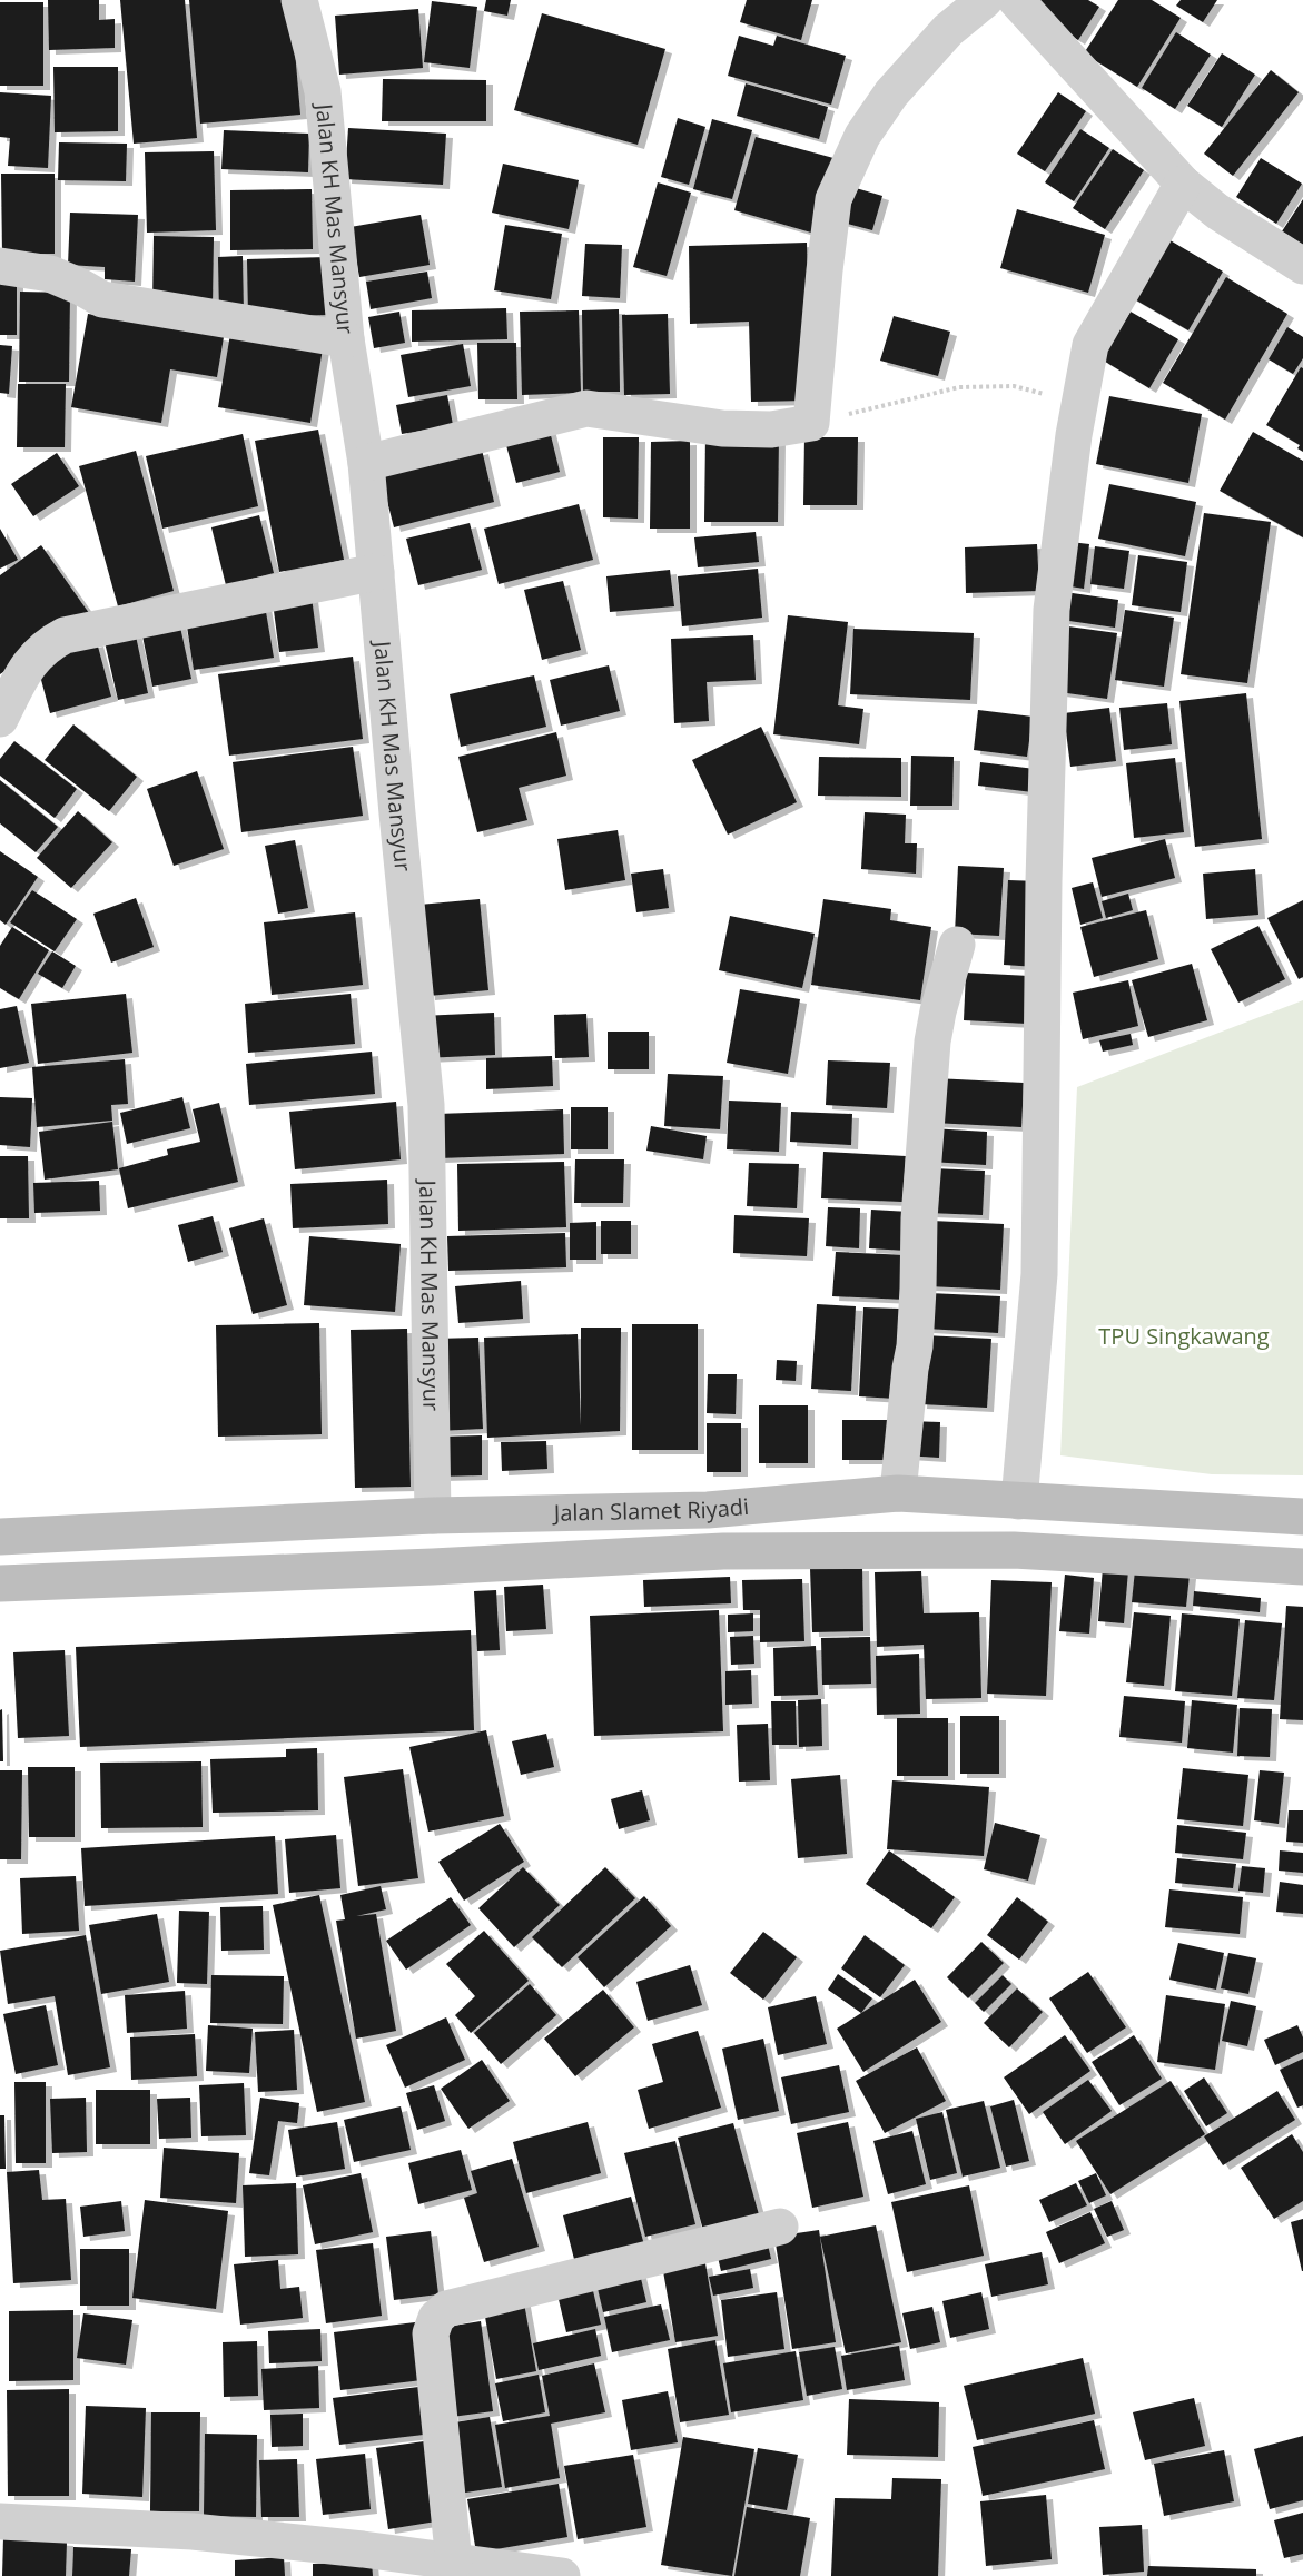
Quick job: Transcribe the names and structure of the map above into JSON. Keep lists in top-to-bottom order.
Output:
{
  "streets": {
    "main road": ["Jalan Slamet Riyadi"],
    "street": ["Jalan KH Mas Mansyur"]
  },
  "crossings": [
    ["Jalan KH Mas Mansyur", "Jalan Slamet Riyadi"]
  ],
  "parks": ["TPU Singkawang"]
}
